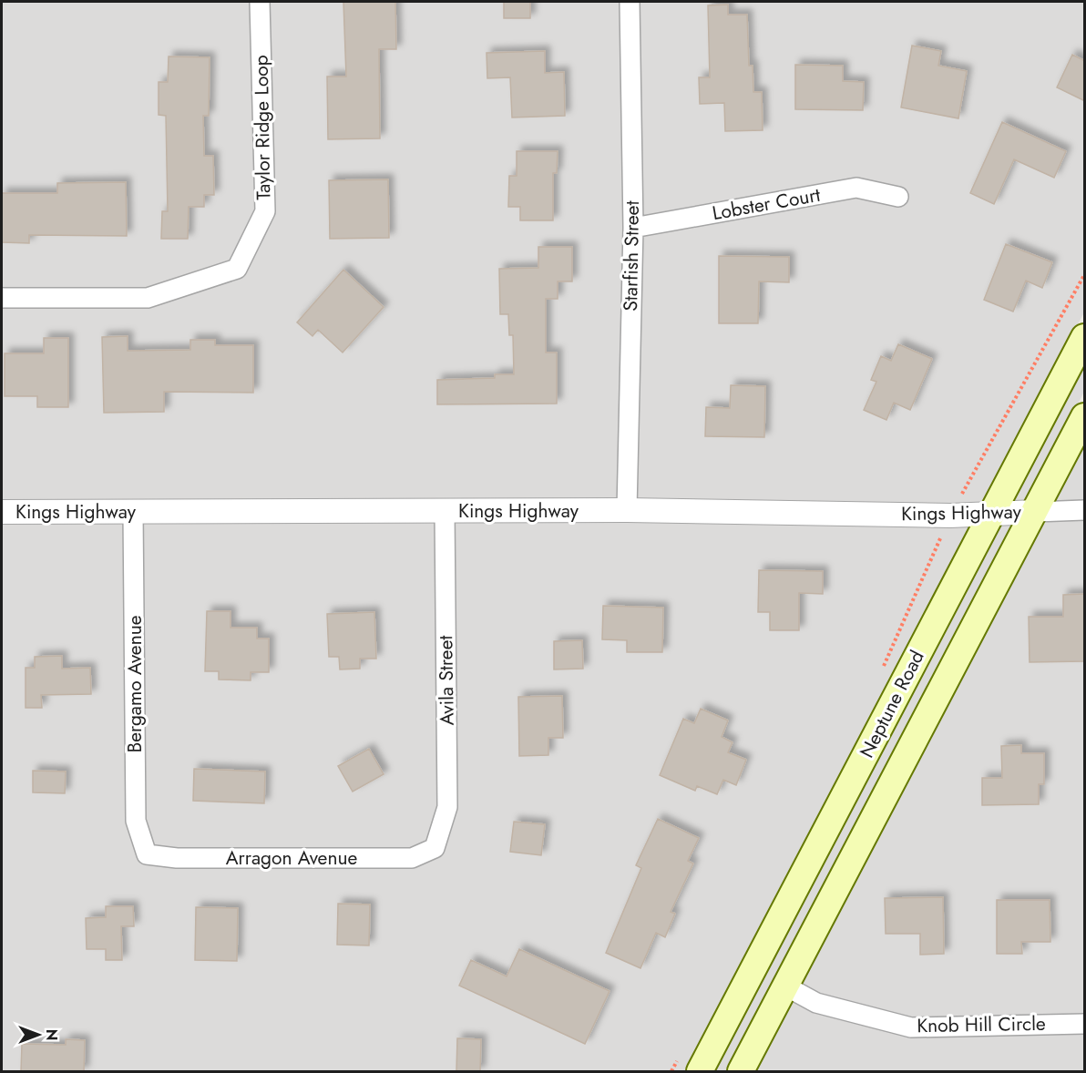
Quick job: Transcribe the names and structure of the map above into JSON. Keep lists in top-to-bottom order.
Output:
{
  "streets": {
    "main road": ["Neptune Road"],
    "street": [
      "Taylor Ridge Loop",
      "Lobster Court",
      "Starfish Street",
      "Kings Highway",
      "Avila Street",
      "Bergamo Avenue",
      "Arragon Avenue",
      "Knob Hill Circle"
    ]
  },
  "crossings": [
    ["Lobster Court", "Starfish Street"],
    ["Starfish Street", "Kings Highway"],
    ["Kings Highway", "Avila Street"],
    ["Kings Highway", "Bergamo Avenue"],
    ["Kings Highway", "Neptune Road"],
    ["Avila Street", "Arragon Avenue"],
    ["Bergamo Avenue", "Arragon Avenue"],
    ["Neptune Road", "Knob Hill Circle"]
  ],
  "north": "right"
}
